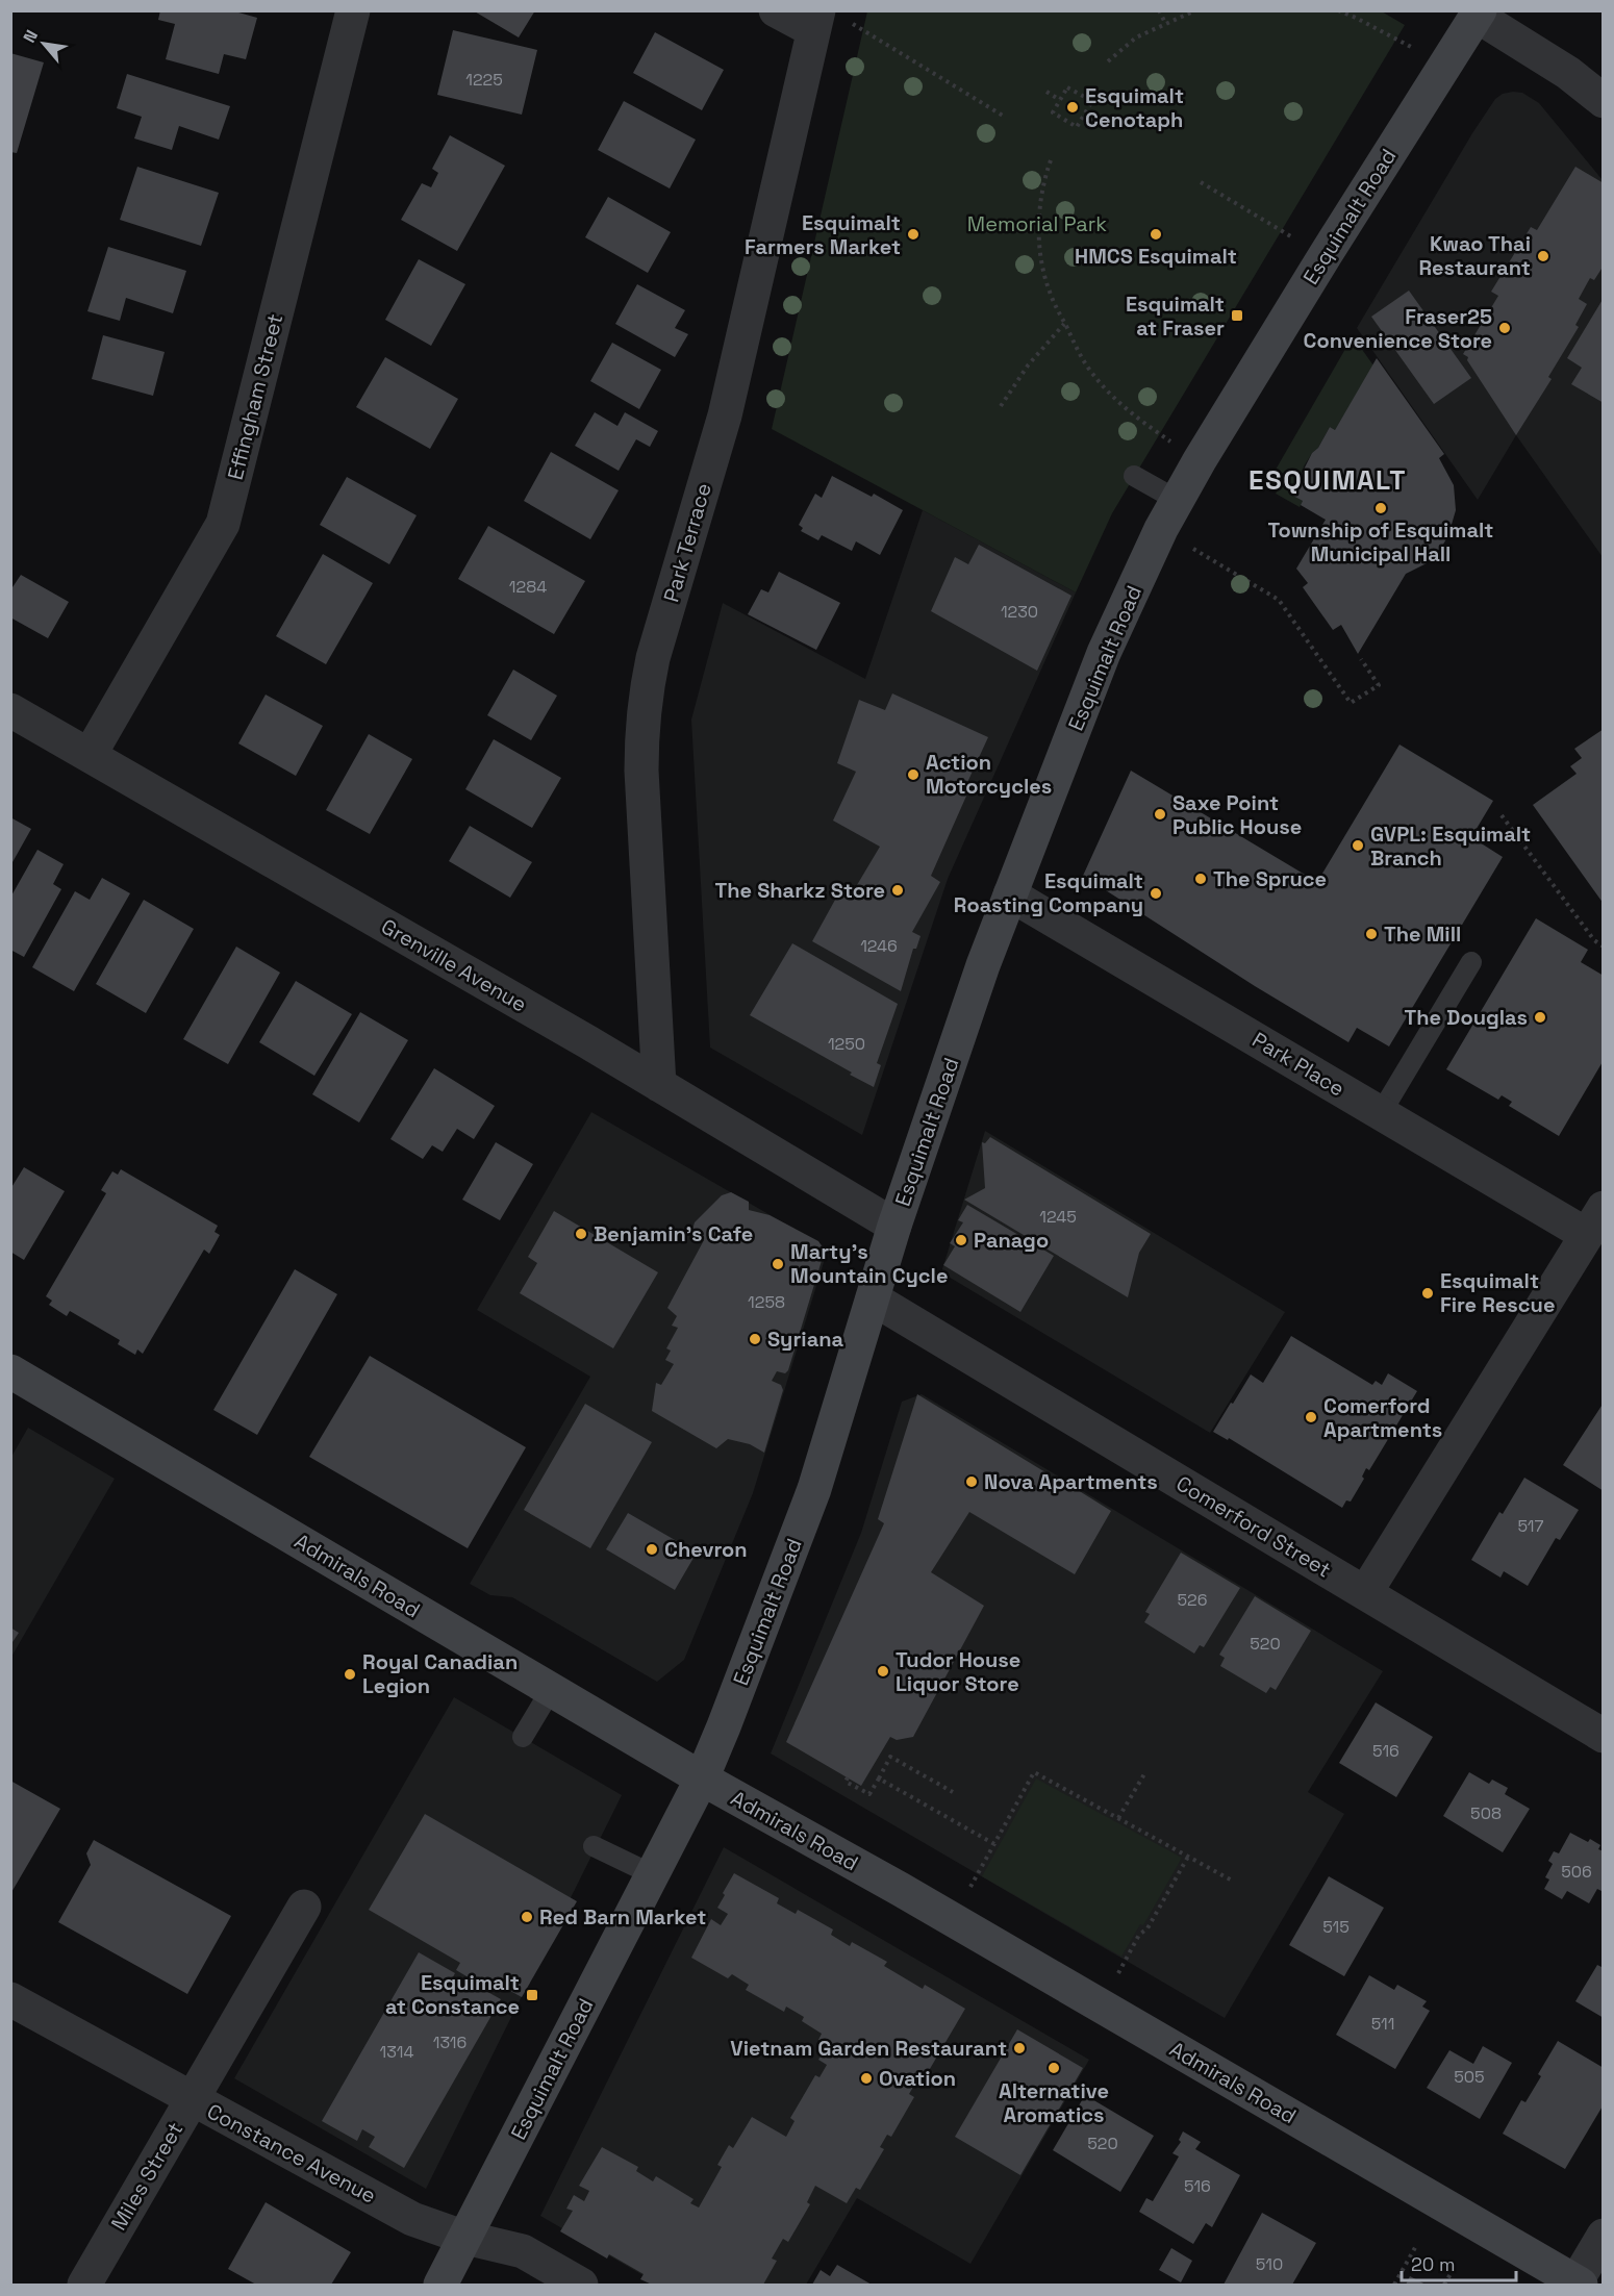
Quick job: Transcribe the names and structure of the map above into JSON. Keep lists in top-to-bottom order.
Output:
{
  "streets": {
    "main road": ["Esquimalt Road", "Admirals Road"],
    "street": [
      "Effingham Street",
      "Park Terrace",
      "Grenville Avenue",
      "Park Place",
      "Comerford Street",
      "Constance Avenue",
      "Miles Street"
    ]
  },
  "crossings": [
    ["Esquimalt Road", "Grenville Avenue"],
    ["Esquimalt Road", "Park Place"],
    ["Esquimalt Road", "Comerford Street"],
    ["Esquimalt Road", "Admirals Road"],
    ["Esquimalt Road", "Constance Avenue"],
    ["Effingham Street", "Grenville Avenue"],
    ["Park Terrace", "Grenville Avenue"],
    ["Constance Avenue", "Miles Street"]
  ],
  "districts": ["ESQUIMALT"],
  "parks": ["Memorial Park"],
  "places": {
    "other": [
      "Esquimalt Cenotaph",
      "Esquimalt Farmers Market",
      "HMCS Esquimalt",
      "Kwao Thai Restaurant",
      "Fraser25 Convenience Store",
      "Township of Esquimalt Municipal Hall",
      "Action Motorcycles",
      "Saxe Point Public House",
      "GVPL: Esquimalt Branch",
      "The Spruce",
      "The Sharkz Store",
      "Esquimalt Roasting Company",
      "The Mill",
      "The Douglas",
      "Benjamin's Cafe",
      "Panago",
      "Marty's Mountain Cycle",
      "Esquimalt Fire Rescue",
      "Syriana",
      "Comerford Apartments",
      "Nova Apartments",
      "Chevron",
      "Tudor House Liquor Store",
      "Royal Canadian Legion",
      "Red Barn Market",
      "Vietnam Garden Restaurant",
      "Alternative Aromatics",
      "Ovation"
    ],
    "transit": ["Esquimalt at Fraser", "Esquimalt at Constance"]
  },
  "house_numbers": [
    "1225",
    "1284",
    "1230",
    "1246",
    "1250",
    "1245",
    "1258",
    "517",
    "526",
    "520",
    "516",
    "508",
    "506",
    "515",
    "511",
    "1316",
    "1314",
    "505",
    "520",
    "516",
    "510"
  ],
  "scale_bar": "20 m",
  "north": "top left"
}
